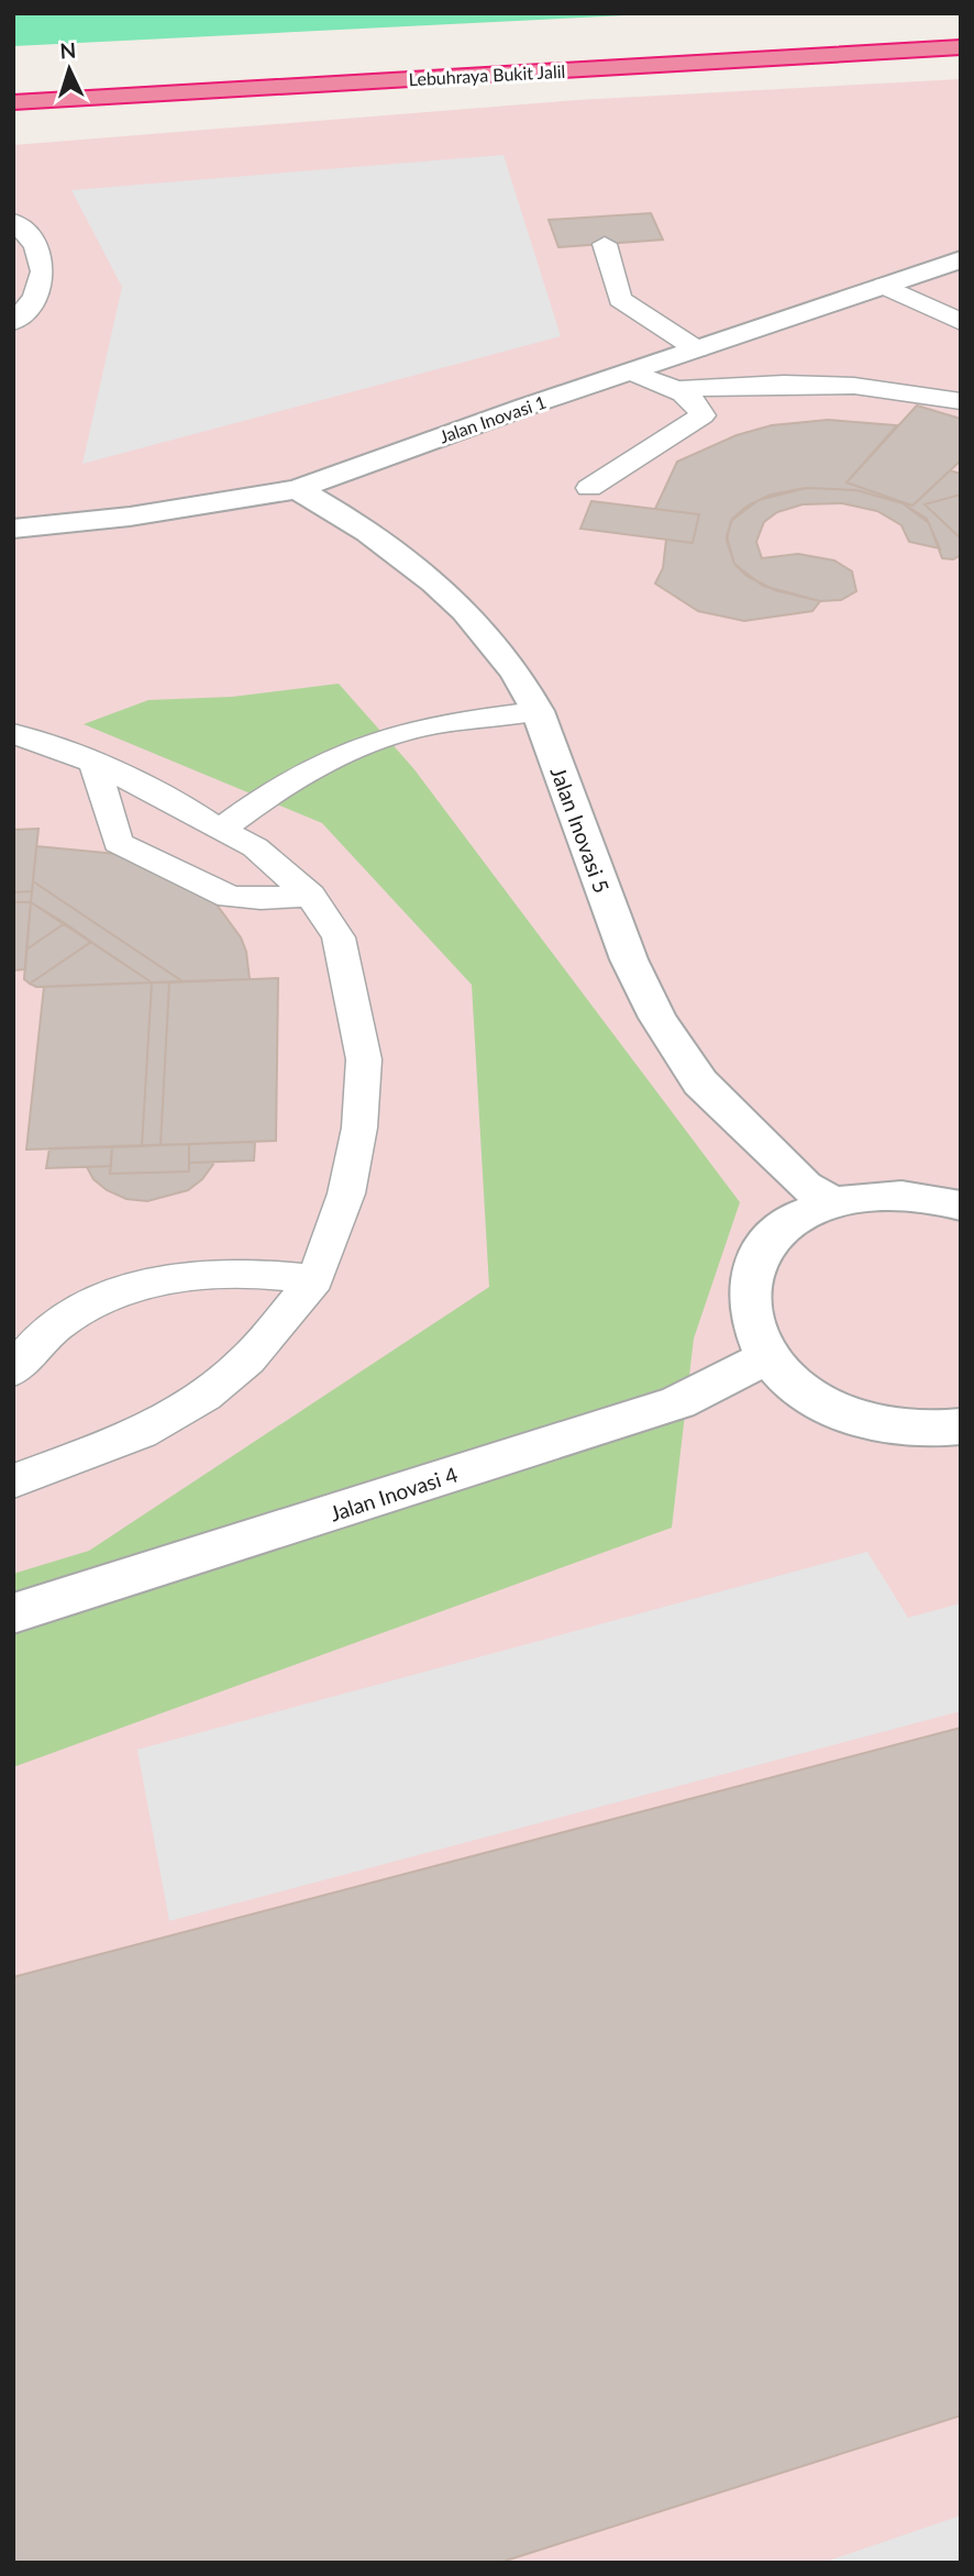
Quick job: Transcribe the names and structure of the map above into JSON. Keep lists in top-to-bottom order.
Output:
{
  "streets": {
    "highway": ["Lebuhraya Bukit Jalil"],
    "street": ["Jalan Inovasi 1", "Jalan Inovasi 5", "Jalan Inovasi 4"]
  },
  "crossings": [
    ["Jalan Inovasi 1", "Jalan Inovasi 5"]
  ],
  "north": "top"
}
